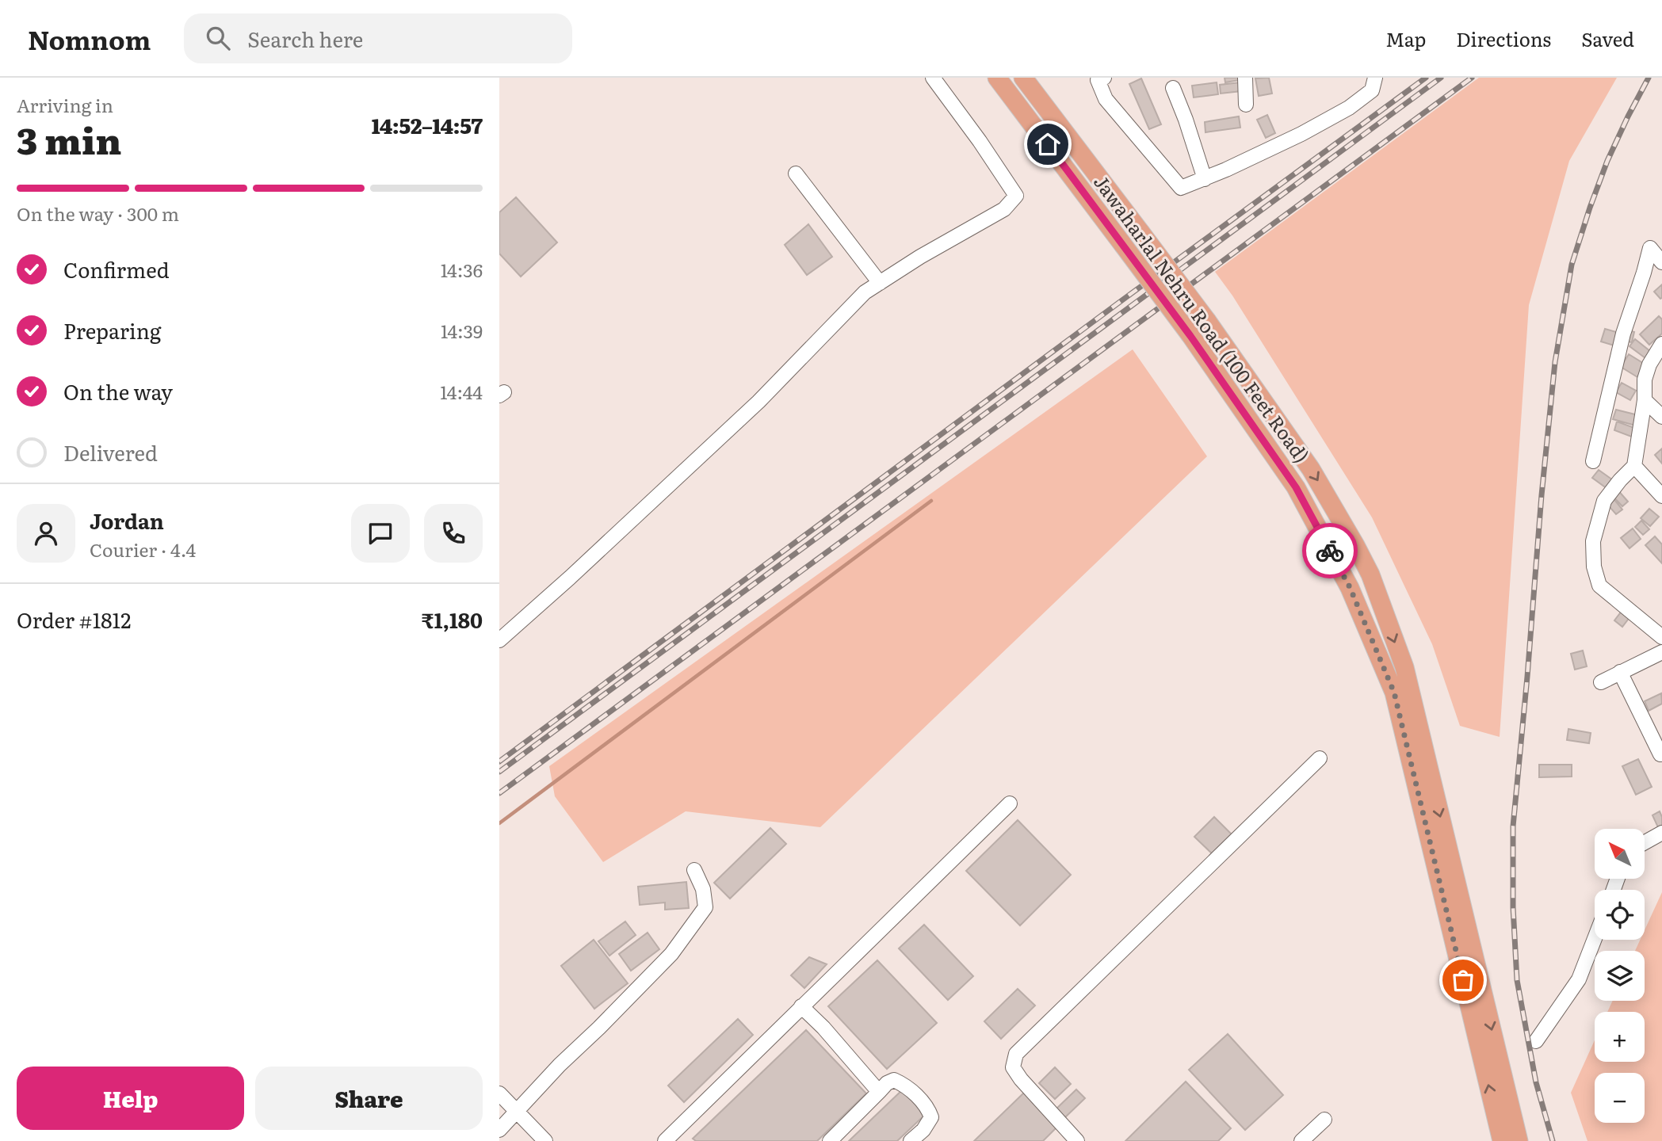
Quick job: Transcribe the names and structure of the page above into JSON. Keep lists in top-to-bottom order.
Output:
{
  "streets": {
    "main road": ["Jawaharlal Nehru Road (100 Feet Road)"]
  },
  "north": "top left",
  "page": {
    "header": "Nomnom",
    "search": "Search here",
    "nav": ["Map", "Directions", "Saved"],
    "heading": ["3 min", "Arriving in", "14:52–14:57"],
    "panel": [
      "Jordan",
      "Courier · 4.4",
      "Order #1812",
      "₹1,180"
    ],
    "bar": "On the way · 300 m",
    "list": [
      ["Confirmed", "14:36"],
      ["Preparing", "14:39"],
      ["On the way", "14:44"],
      "Delivered"
    ],
    "map_buttons": ["+", "−"],
    "buttons": ["Help", "Share"]
  }
}
